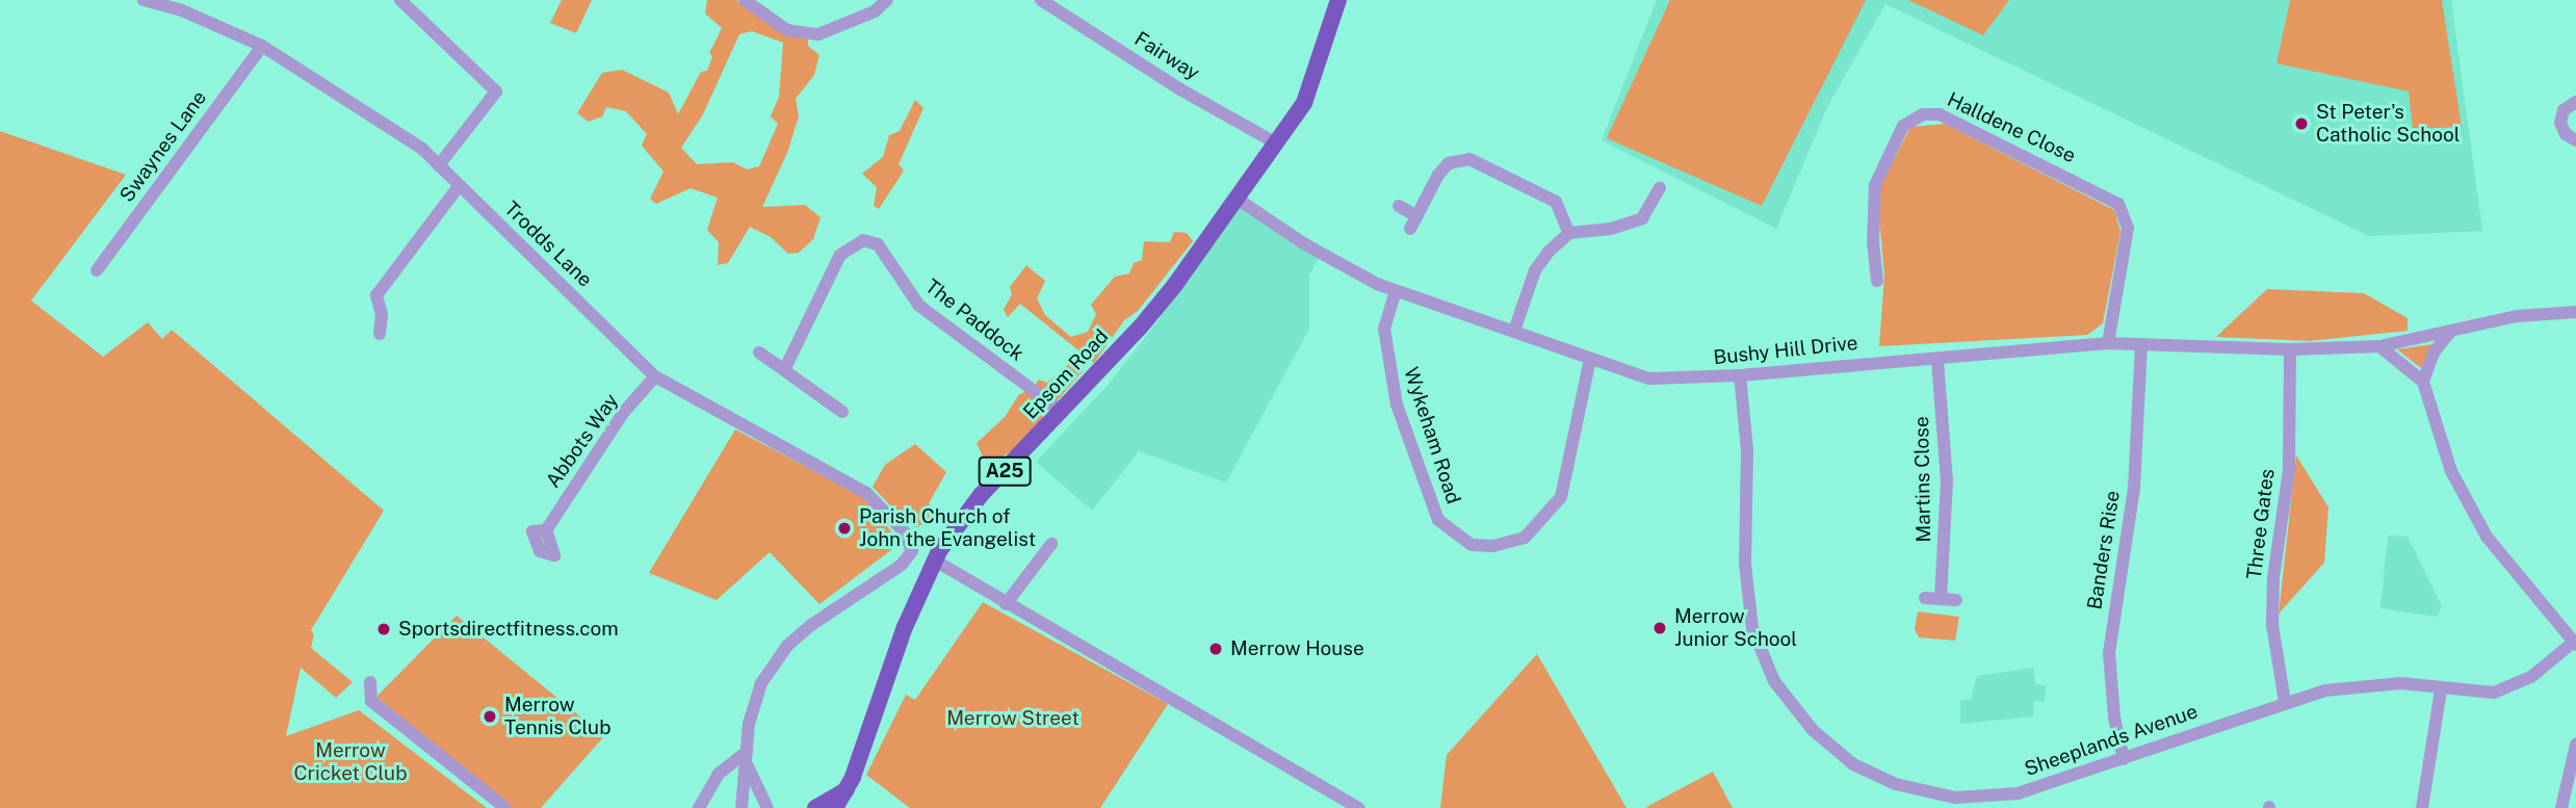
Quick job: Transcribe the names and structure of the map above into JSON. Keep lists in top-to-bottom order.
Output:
{
  "streets": {
    "main road": ["Epsom Road", "A25"],
    "street": [
      "Fairway",
      "Halldene Close",
      "Swaynes Lane",
      "Trodds Lane",
      "The Paddock",
      "Bushy Hill Drive",
      "Wykeham Road",
      "Abbots Way",
      "Martins Close",
      "Three Gates",
      "Banders Rise",
      "Sheeplands Avenue"
    ]
  },
  "crossings": [
    ["Fairway", "Epsom Road"],
    ["Halldene Close", "Bushy Hill Drive"],
    ["Swaynes Lane", "Trodds Lane"],
    ["Trodds Lane", "Abbots Way"],
    ["The Paddock", "Epsom Road"],
    ["Bushy Hill Drive", "Epsom Road"],
    ["Bushy Hill Drive", "Wykeham Road"],
    ["Bushy Hill Drive", "Martins Close"],
    ["Bushy Hill Drive", "Three Gates"],
    ["Bushy Hill Drive", "Banders Rise"],
    ["Bushy Hill Drive", "Sheeplands Avenue"],
    ["Three Gates", "Sheeplands Avenue"],
    ["Banders Rise", "Sheeplands Avenue"]
  ],
  "parks": ["Merrow Street", "Merrow Cricket Club"],
  "places": [
    "St Peter's Catholic School",
    "Parish Church of John the Evangelist",
    "Merrow Junior School",
    "Sportsdirectfitness.com",
    "Merrow House",
    "Merrow Tennis Club"
  ]
}
